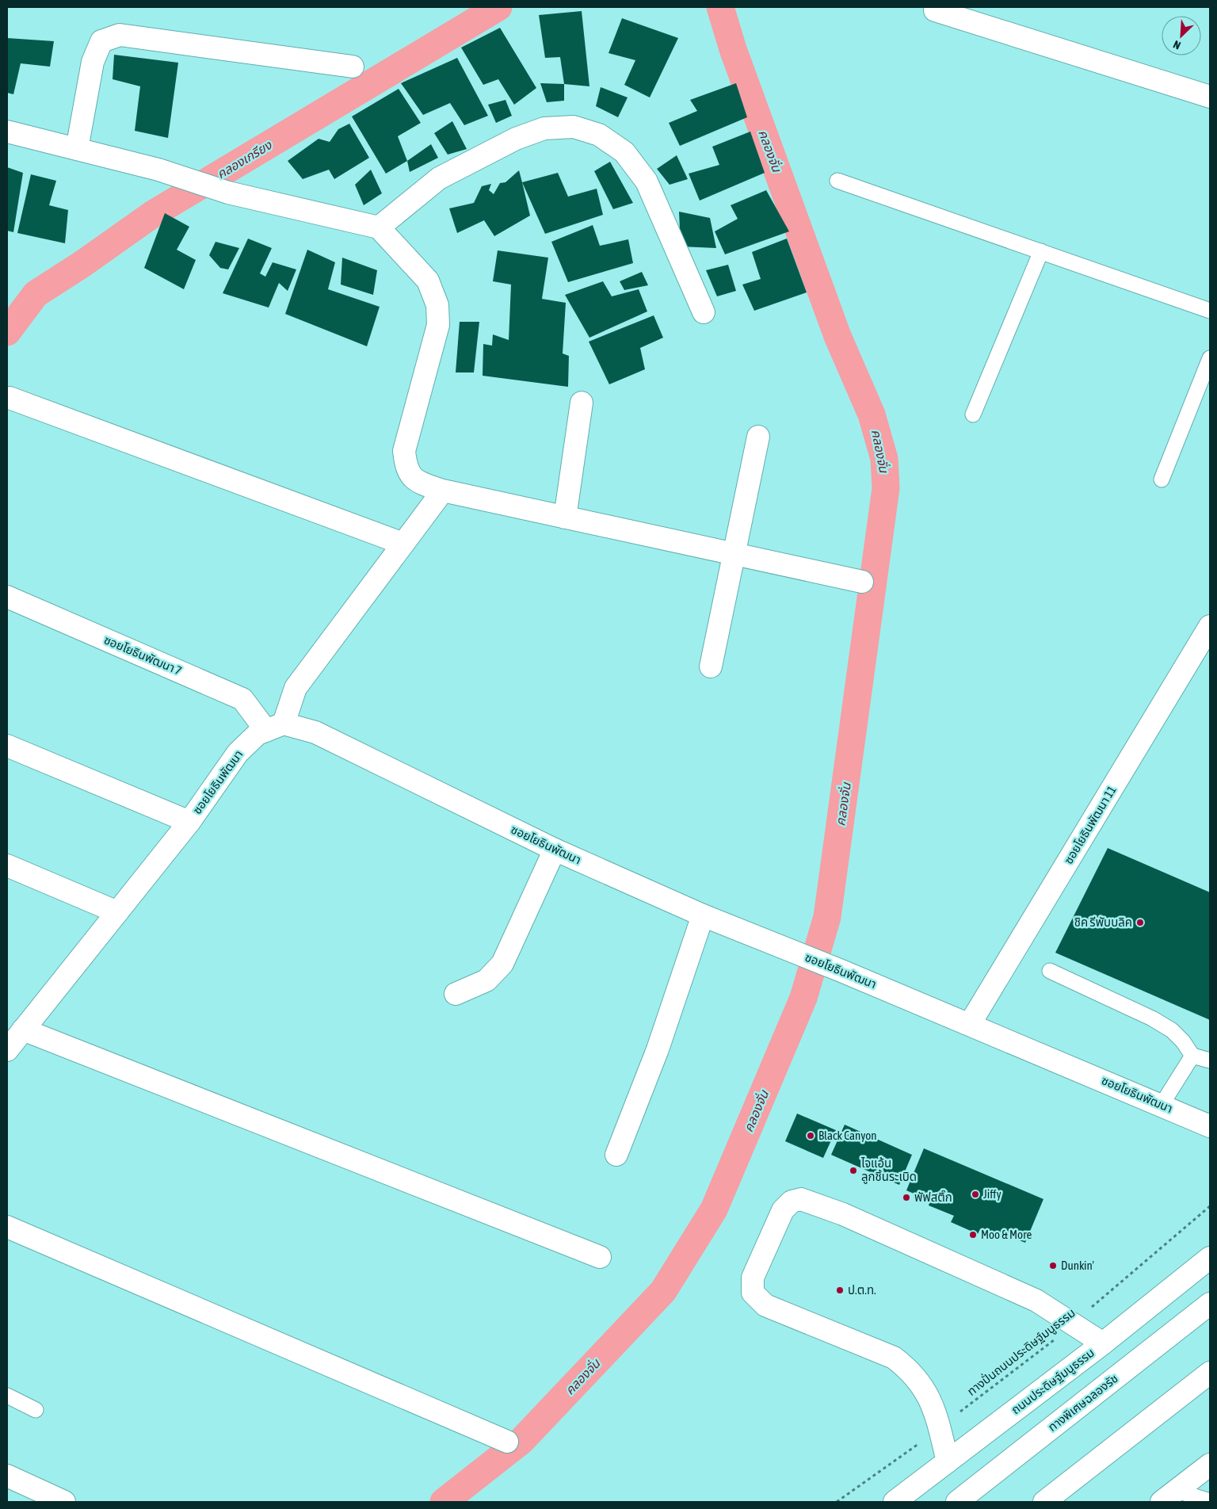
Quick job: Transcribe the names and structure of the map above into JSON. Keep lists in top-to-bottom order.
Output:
{
  "streets": {
    "main road": [
      "ซอยโยธินพัฒนา 7",
      "ซอยโยธินพัฒนา",
      "ซอยโยธินพัฒนา 11",
      "ถนนประดิษฐ์มนูธรรม",
      "ทางพิเศษฉลองรัช"
    ],
    "path": ["ทางปั่นถนนประดิษฐ์มนูธรรม"]
  },
  "crossings": [
    ["ซอยโยธินพัฒนา 7", "ซอยโยธินพัฒนา"],
    ["ซอยโยธินพัฒนา", "ซอยโยธินพัฒนา 11"]
  ],
  "water": ["คลองจั่น", "คลองเกรียง"],
  "places": [
    "ชิค รีพับบลิค",
    "Black Canyon",
    "ไจแอ้น ลูกชิ้นระเบิด",
    "Jiffy",
    "พัฟสติ๊ก",
    "Moo & More",
    "Dunkin'",
    "ป.ต.ท."
  ],
  "north": "bottom left"
}
